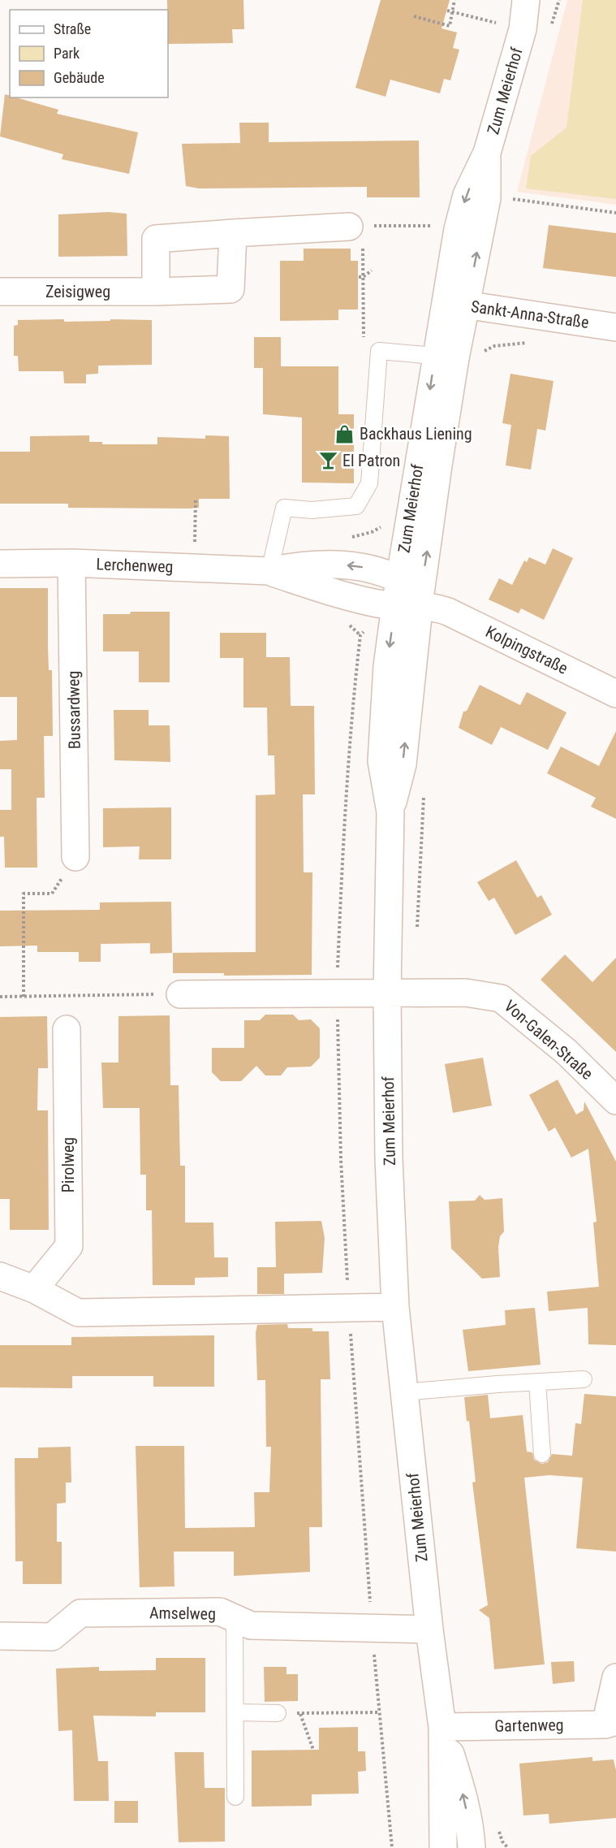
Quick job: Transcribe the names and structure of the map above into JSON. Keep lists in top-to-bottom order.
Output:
{
  "streets": {
    "street": [
      "Zum Meierhof",
      "Zeisigweg",
      "Sankt-Anna-Straße",
      "Lerchenweg",
      "Kolpingstraße",
      "Bussardweg",
      "Von-Galen-Straße",
      "Pirolweg",
      "Amselweg",
      "Gartenweg"
    ]
  },
  "crossings": [
    ["Zum Meierhof", "Sankt-Anna-Straße"],
    ["Zum Meierhof", "Lerchenweg"],
    ["Zum Meierhof", "Kolpingstraße"],
    ["Zum Meierhof", "Von-Galen-Straße"],
    ["Zum Meierhof", "Amselweg"],
    ["Zum Meierhof", "Gartenweg"],
    ["Lerchenweg", "Kolpingstraße"],
    ["Lerchenweg", "Bussardweg"]
  ],
  "places": {
    "shop": ["Backhaus Liening"],
    "bar": ["El Patron"]
  },
  "legend": ["Straße", "Park", "Gebäude"]
}
